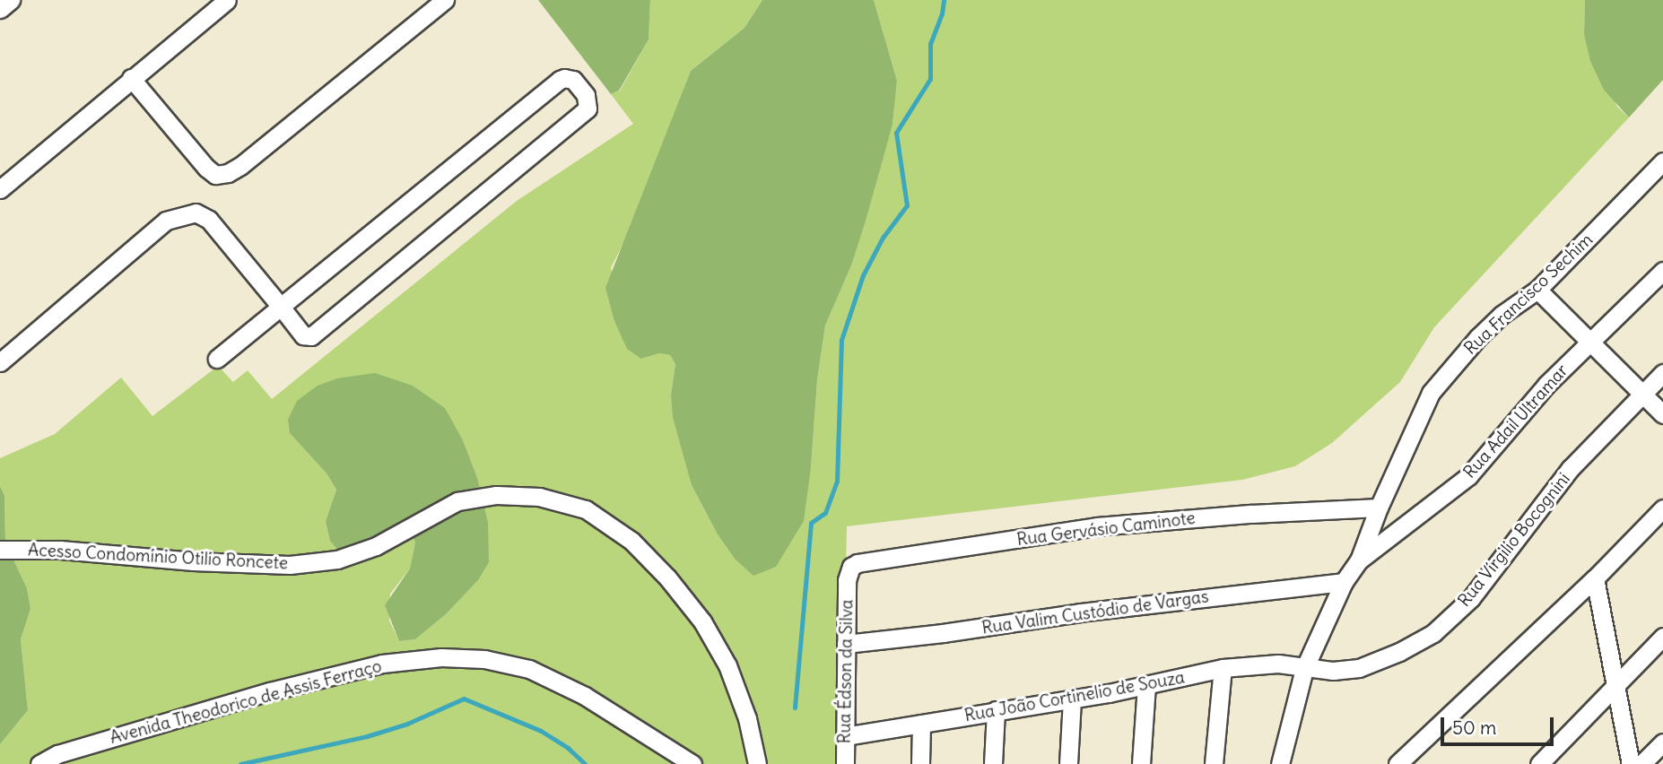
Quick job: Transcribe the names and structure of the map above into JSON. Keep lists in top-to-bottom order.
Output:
{
  "streets": {
    "street": [
      "Rua Francisco Sechim",
      "Rua Adail Ultramar",
      "Rua Gervásio Caminote",
      "Rua Vírgilio Bocognini",
      "Acesso Condomínio Otilio Roncete",
      "Rua Valim Custódio de Vargas",
      "Rua Édson da Silva",
      "Rua João Cortinelio de Souza",
      "Avenida Theodorico de Assis Ferraço"
    ]
  },
  "crossings": [
    ["Rua Francisco Sechim", "Rua Adail Ultramar"],
    ["Rua Francisco Sechim", "Rua Gervásio Caminote"],
    ["Rua Gervásio Caminote", "Rua Édson da Silva"],
    ["Rua Vírgilio Bocognini", "Rua João Cortinelio de Souza"],
    ["Rua Valim Custódio de Vargas", "Rua Édson da Silva"],
    ["Rua Édson da Silva", "Rua João Cortinelio de Souza"]
  ],
  "scale_bar": "50 m"
}
